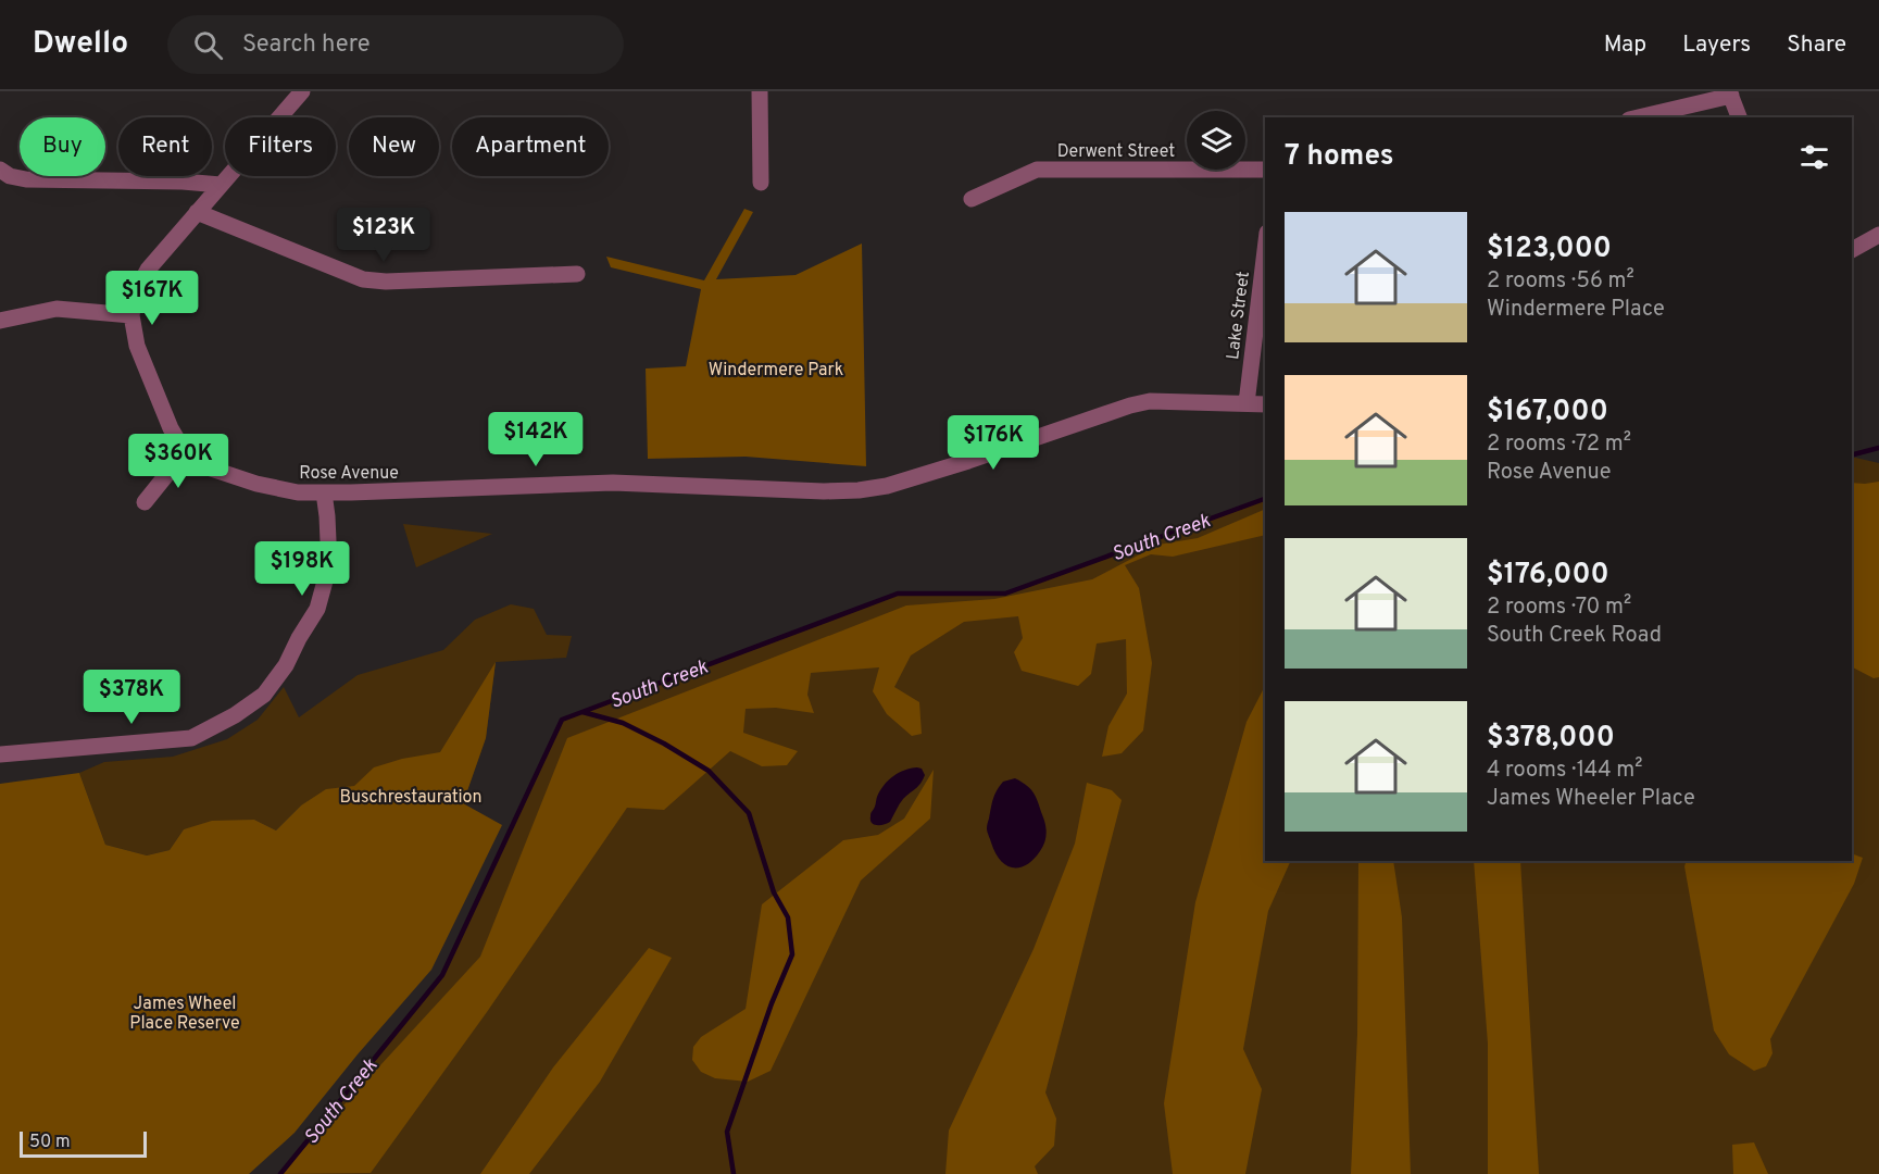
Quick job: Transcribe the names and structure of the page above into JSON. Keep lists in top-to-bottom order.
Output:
{
  "streets": {
    "street": ["Derwent Street", "Lake Street", "Rose Avenue"]
  },
  "crossings": [
    ["Lake Street", "Rose Avenue"]
  ],
  "water": ["South Creek"],
  "parks": ["Windermere Park", "Buschrestauration", "James Wheel Place Reserve"],
  "scale_bar": "50 m",
  "page": {
    "header": "Dwello",
    "search": "Search here",
    "nav": ["Map", "Layers", "Share"],
    "chip": [
      "Buy",
      "Rent",
      "Filters",
      "New",
      "Apartment"
    ],
    "heading": "7 homes",
    "list": [
      {
        "name": "$123,000",
        "note": "2 rooms · 56 m² · Windermere Place"
      },
      {
        "name": "$167,000",
        "note": "2 rooms · 72 m² · Rose Avenue"
      },
      {
        "name": "$176,000",
        "note": "2 rooms · 70 m² · South Creek Road"
      },
      {
        "name": "$378,000",
        "note": "4 rooms · 144 m² · James Wheeler Place"
      }
    ],
    "price": [
      "$123K",
      "$167K",
      "$142K",
      "$176K",
      "$360K",
      "$198K",
      "$378K"
    ],
    "scale": "50 m"
  }
}
